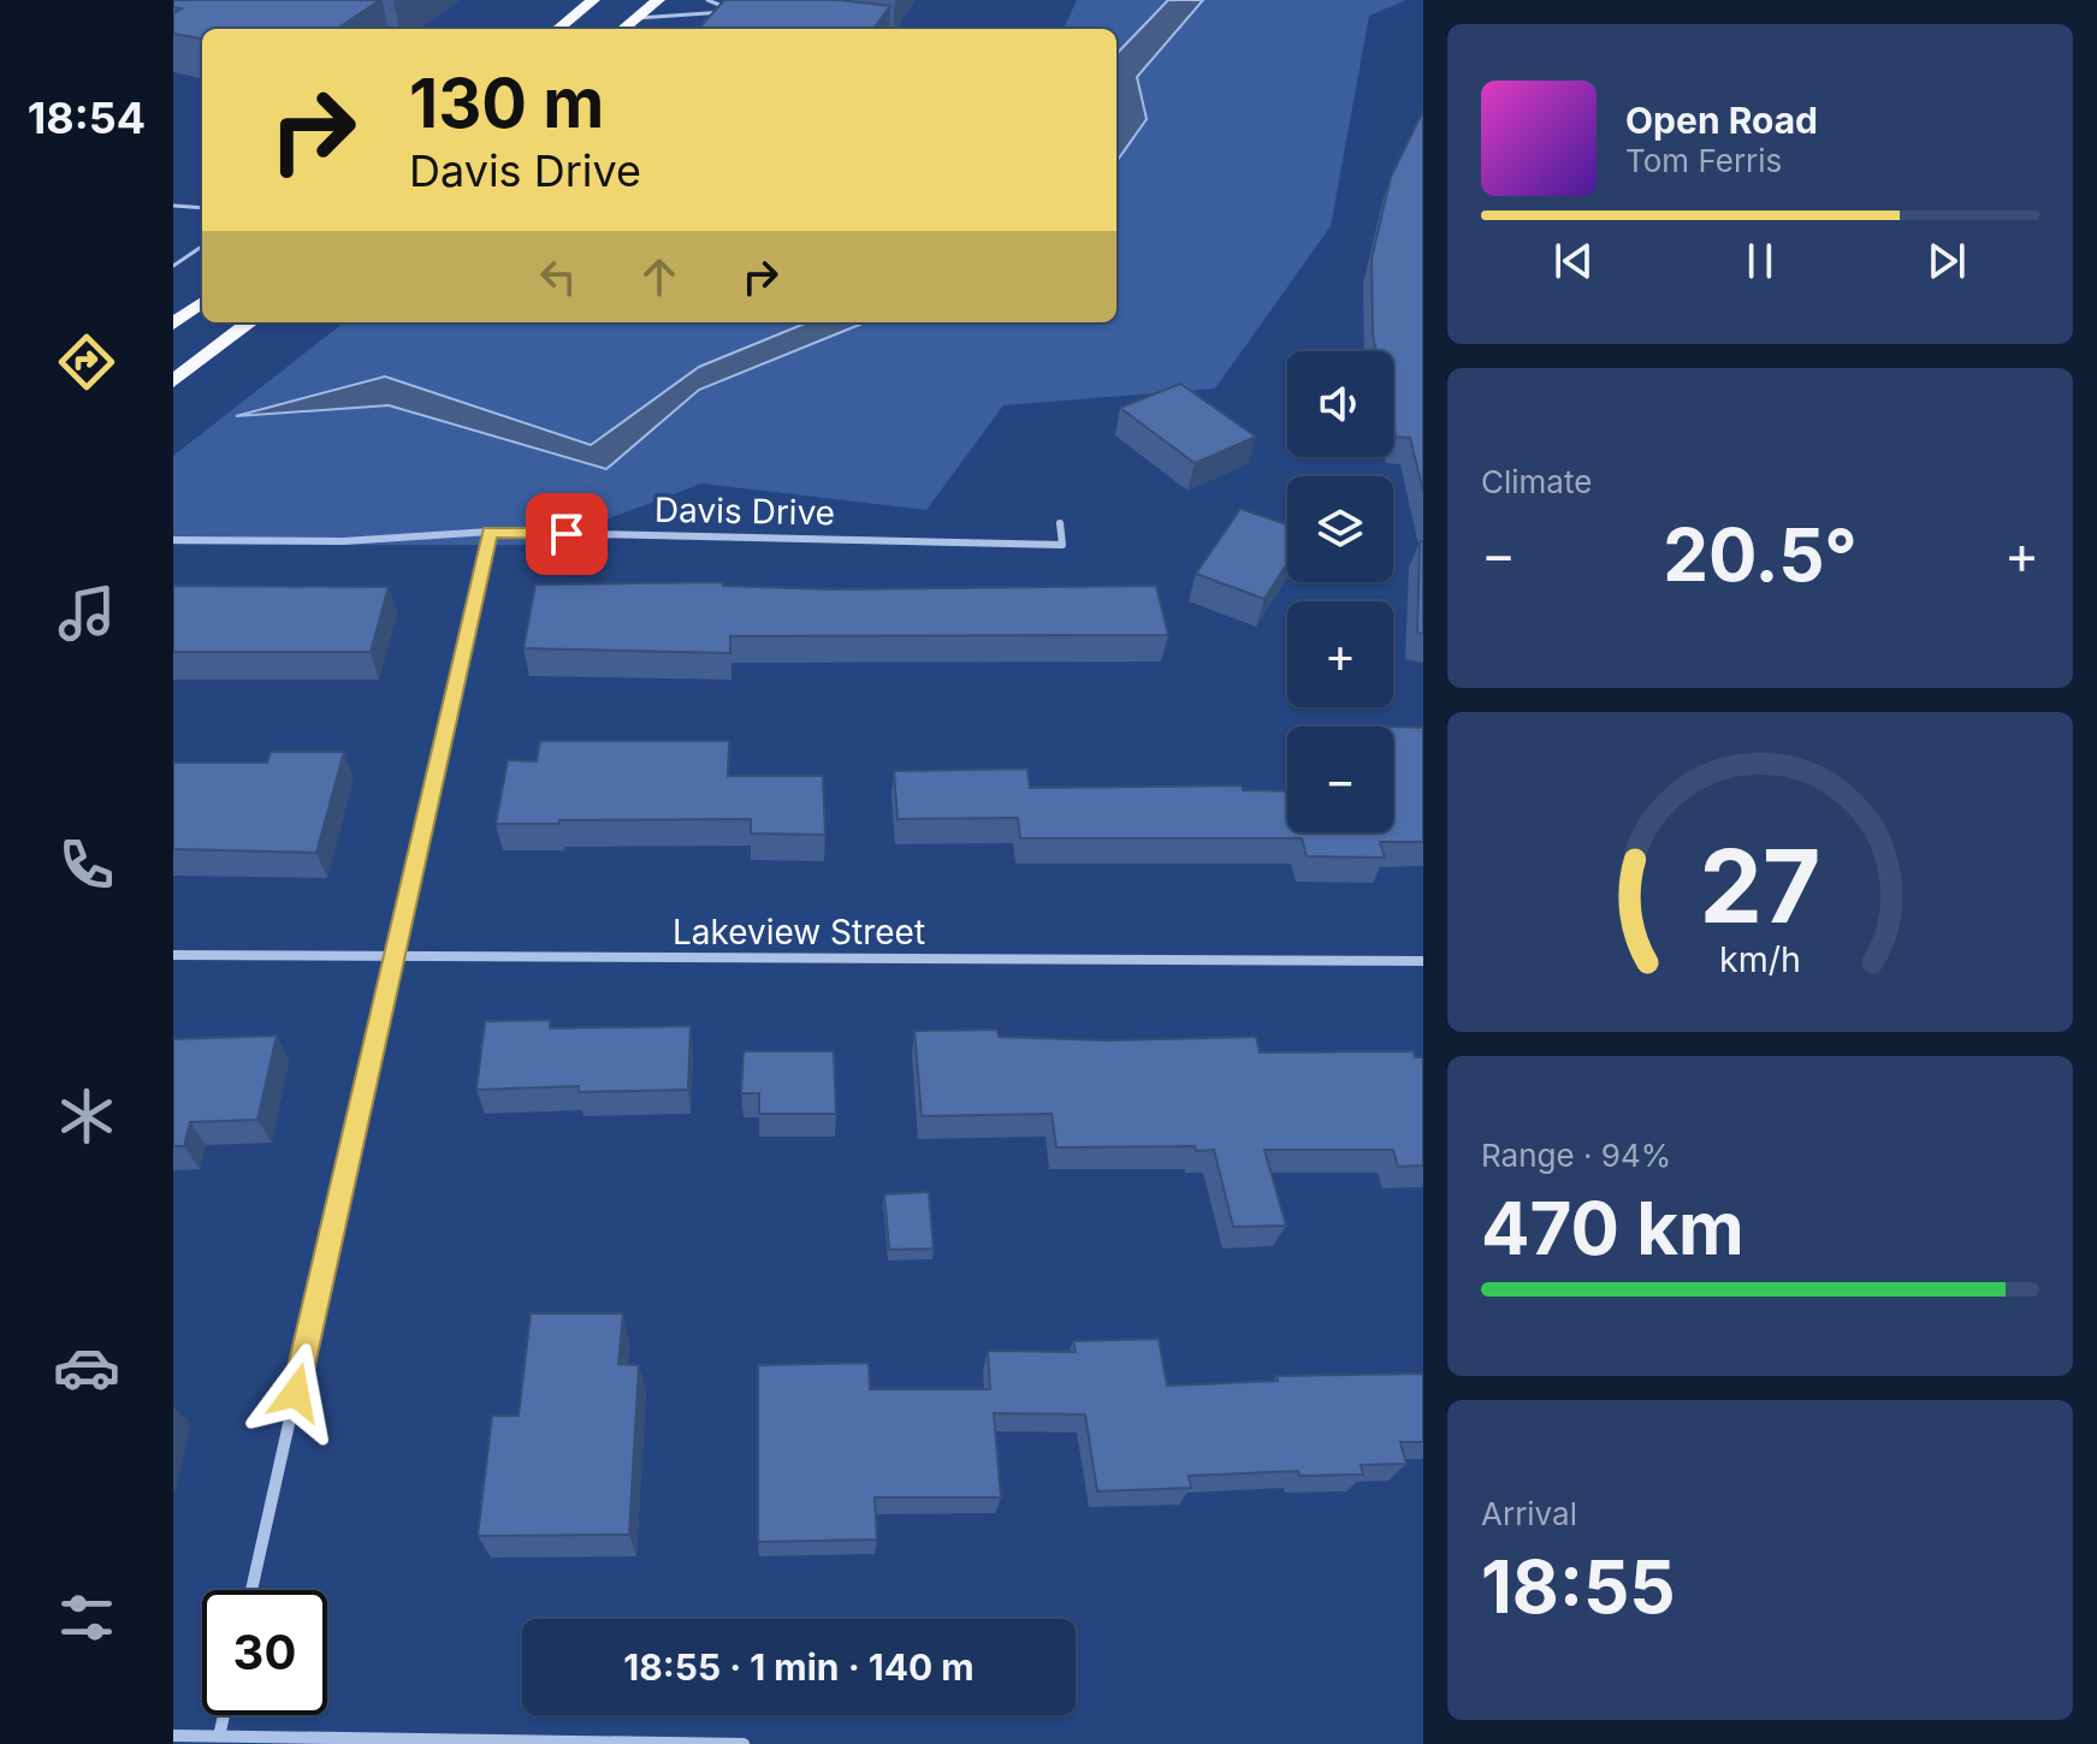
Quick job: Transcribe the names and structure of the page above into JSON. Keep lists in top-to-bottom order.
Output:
{
  "streets": {
    "street": ["Davis Drive", "Lakeview Street"]
  },
  "page": {
    "tabs": "18:54",
    "turn": ["130 m", "Davis Drive"],
    "song": ["Open Road", "Tom Ferris"],
    "map_buttons": ["+", "−"],
    "tile": [
      "Climate",
      ["Range · 94%", "470 km"],
      ["Arrival", "18:55"]
    ],
    "heat": ["−", "20.5°", "+"],
    "limit": "30",
    "trip": "18:55 · 1 min · 140 m",
    "gauge": ["27", "km/h"]
  }
}
